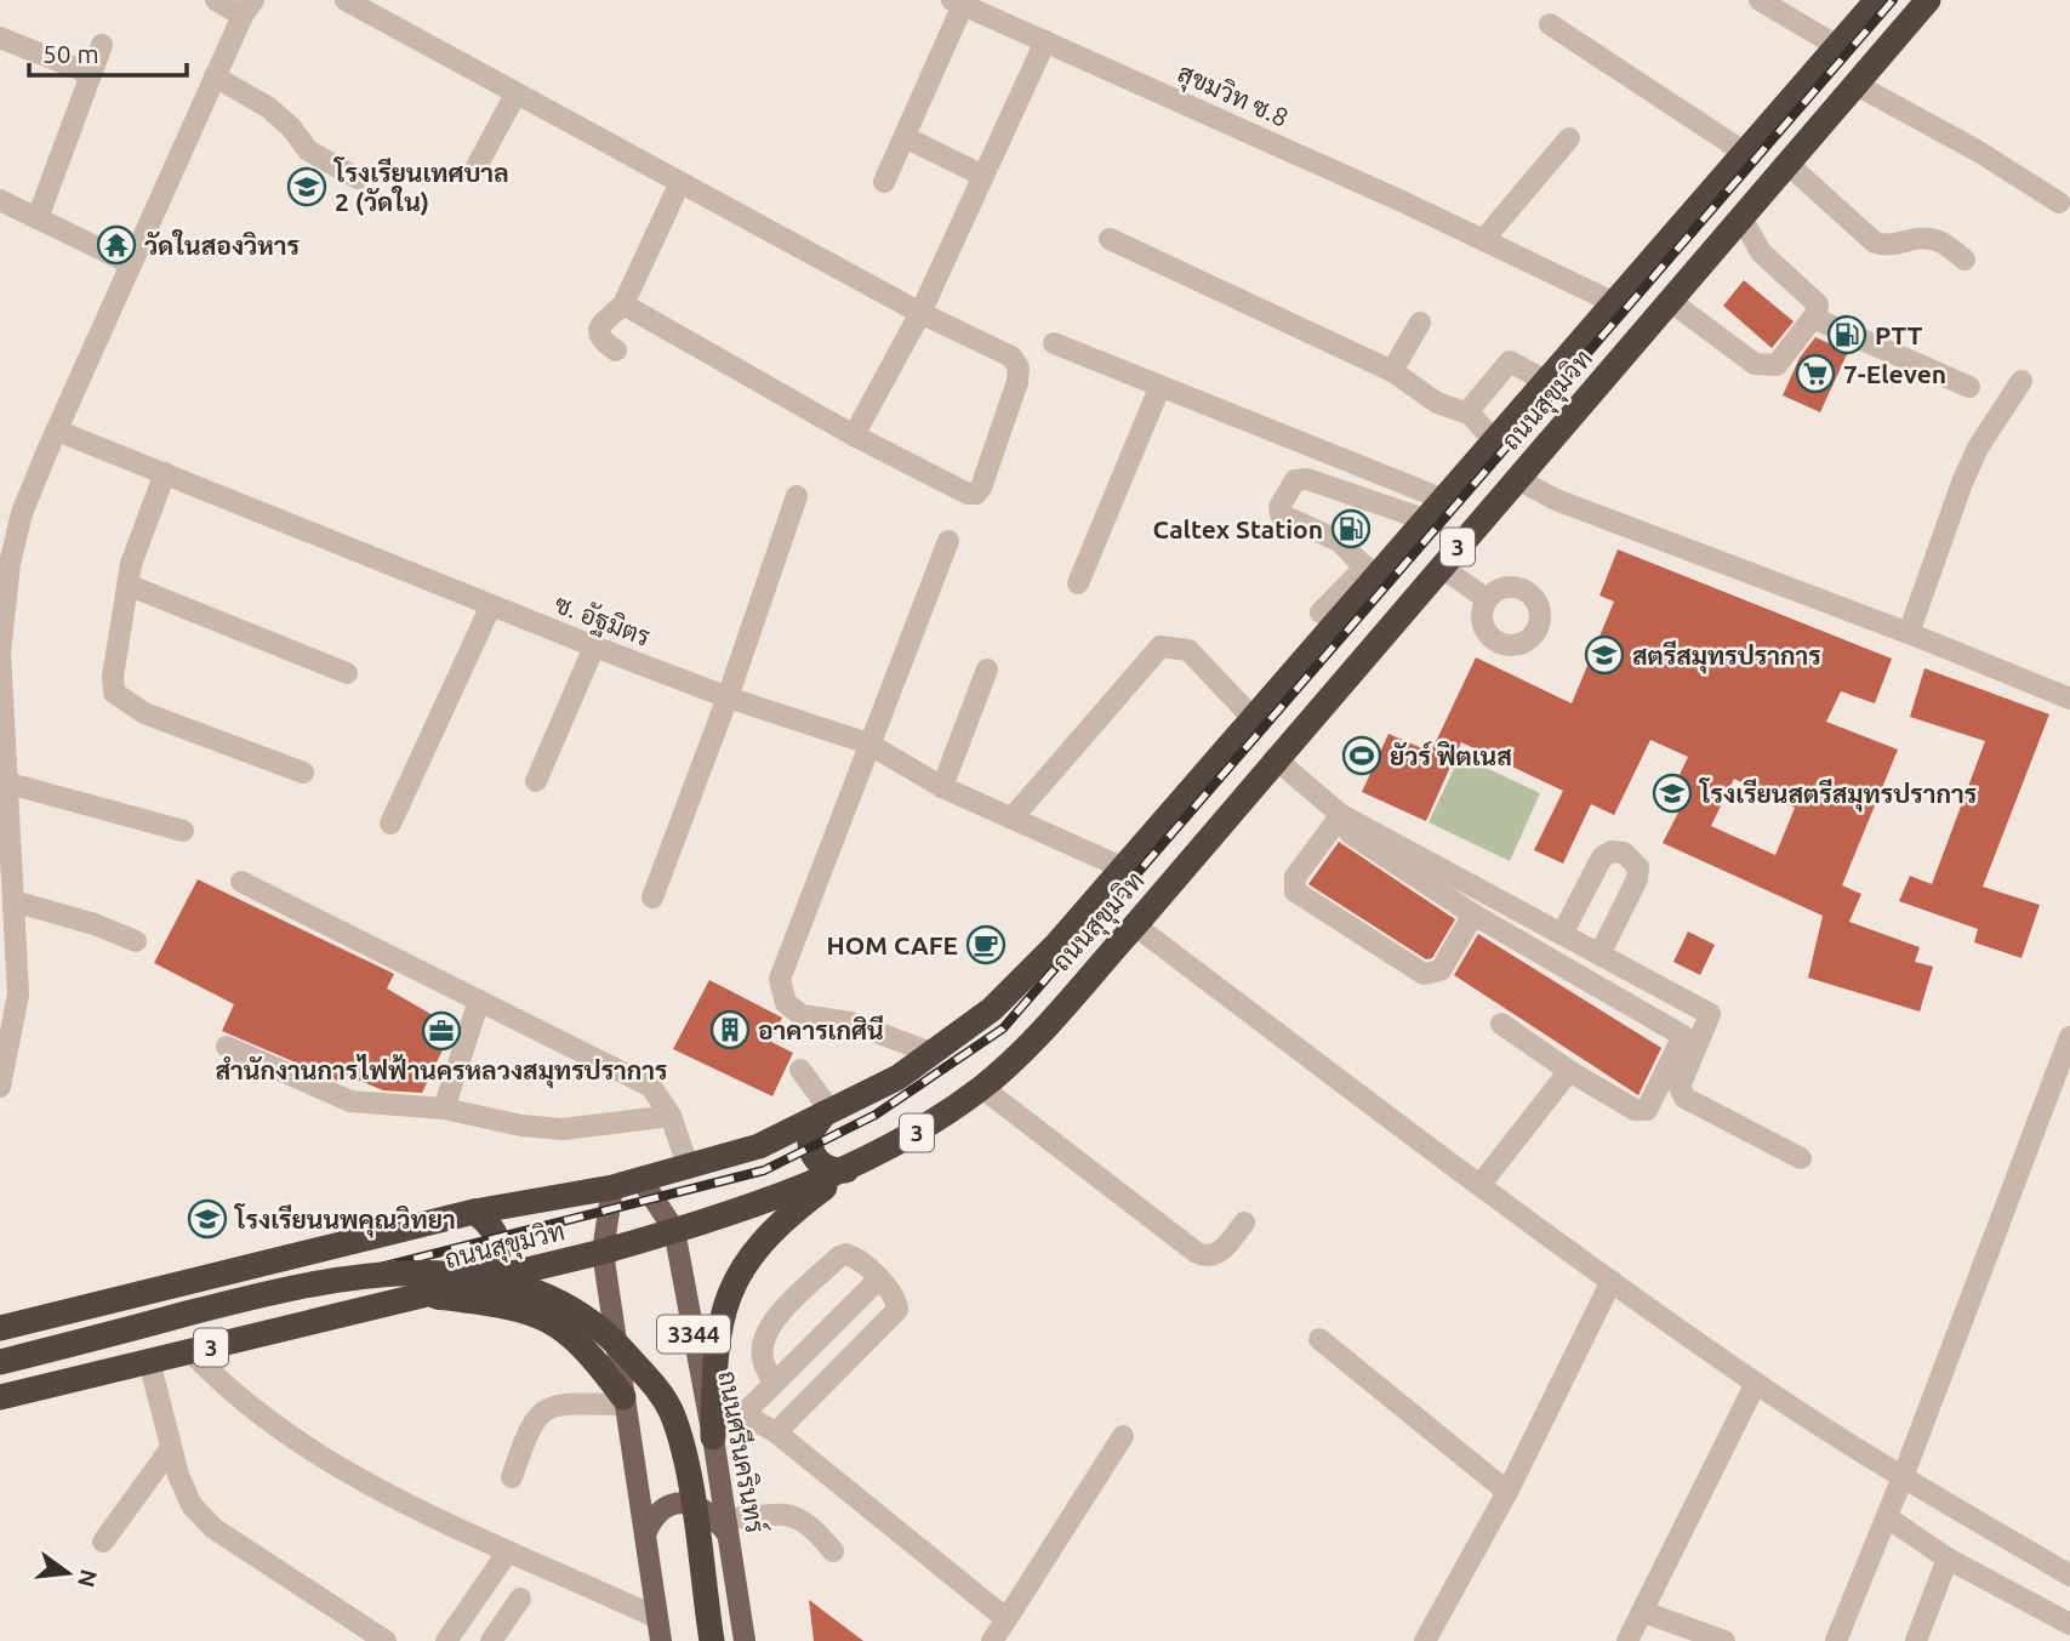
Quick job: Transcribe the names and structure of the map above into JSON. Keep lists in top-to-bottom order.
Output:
{
  "streets": {
    "highway": ["ถนนสุขุมวิท", "3"],
    "main road": ["3344", "ถนนศรีนครินทร์"],
    "street": ["สุขมวิท ซ.8", "ซ. อัฐมิตร"]
  },
  "crossings": [
    ["สุขมวิท ซ.8", "ถนนสุขุมวิท"],
    ["ถนนสุขุมวิท", "ซ. อัฐมิตร"],
    ["ถนนสุขุมวิท", "ถนนศรีนครินทร์"]
  ],
  "places": {
    "school or university": [
      "โรงเรียนเทศบาล 2 (วัดใน)",
      "สตรีสมุทรปราการ",
      "โรงเรียนสตรีสมุทรปราการ",
      "โรงเรียนนพคุณวิทยา"
    ],
    "temple": ["วัดในสองวิหาร"],
    "fuel station": ["PTT", "Caltex Station"],
    "supermarket": ["7-Eleven"],
    "sports": ["ยัวร์ ฟิตเนส"],
    "cafe": ["HOM CAFE"],
    "building": ["อาคารเกศินี"],
    "office": ["สำนักงานการไฟฟ้านครหลวงสมุทรปราการ"]
  },
  "scale_bar": "50 m",
  "north": "right"
}
